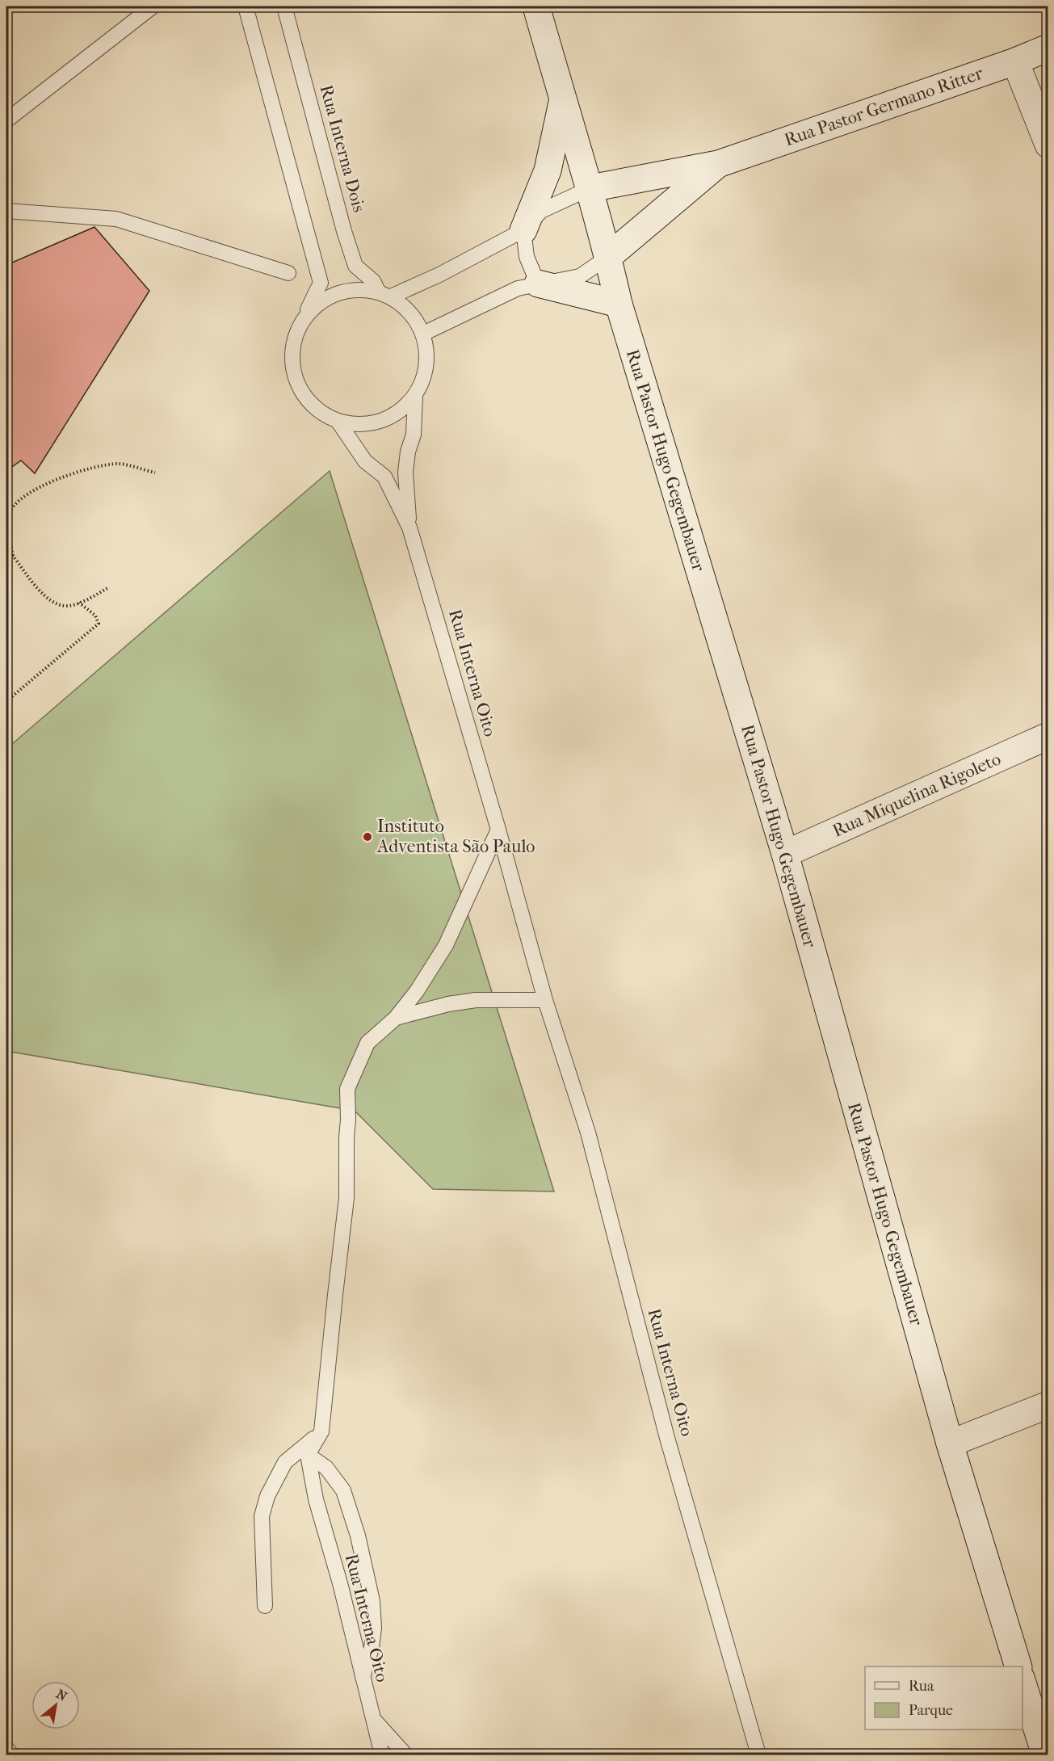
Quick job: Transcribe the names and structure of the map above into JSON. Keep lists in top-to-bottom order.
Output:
{
  "streets": {
    "main road": ["Rua Pastor Germano Ritter", "Rua Pastor Hugo Gegembauer", "Rua Miquelina Rigoleto"],
    "lane": ["Rua Interna Dois", "Rua Interna Oito"]
  },
  "crossings": [
    ["Rua Pastor Germano Ritter", "Rua Interna Dois"],
    ["Rua Pastor Germano Ritter", "Rua Pastor Hugo Gegembauer"],
    ["Rua Pastor Germano Ritter", "Rua Interna Oito"],
    ["Rua Interna Dois", "Rua Interna Oito"],
    ["Rua Pastor Hugo Gegembauer", "Rua Miquelina Rigoleto"]
  ],
  "places": ["Instituto Adventista São Paulo"],
  "legend": ["Rua", "Parque"],
  "north": "top right"
}
